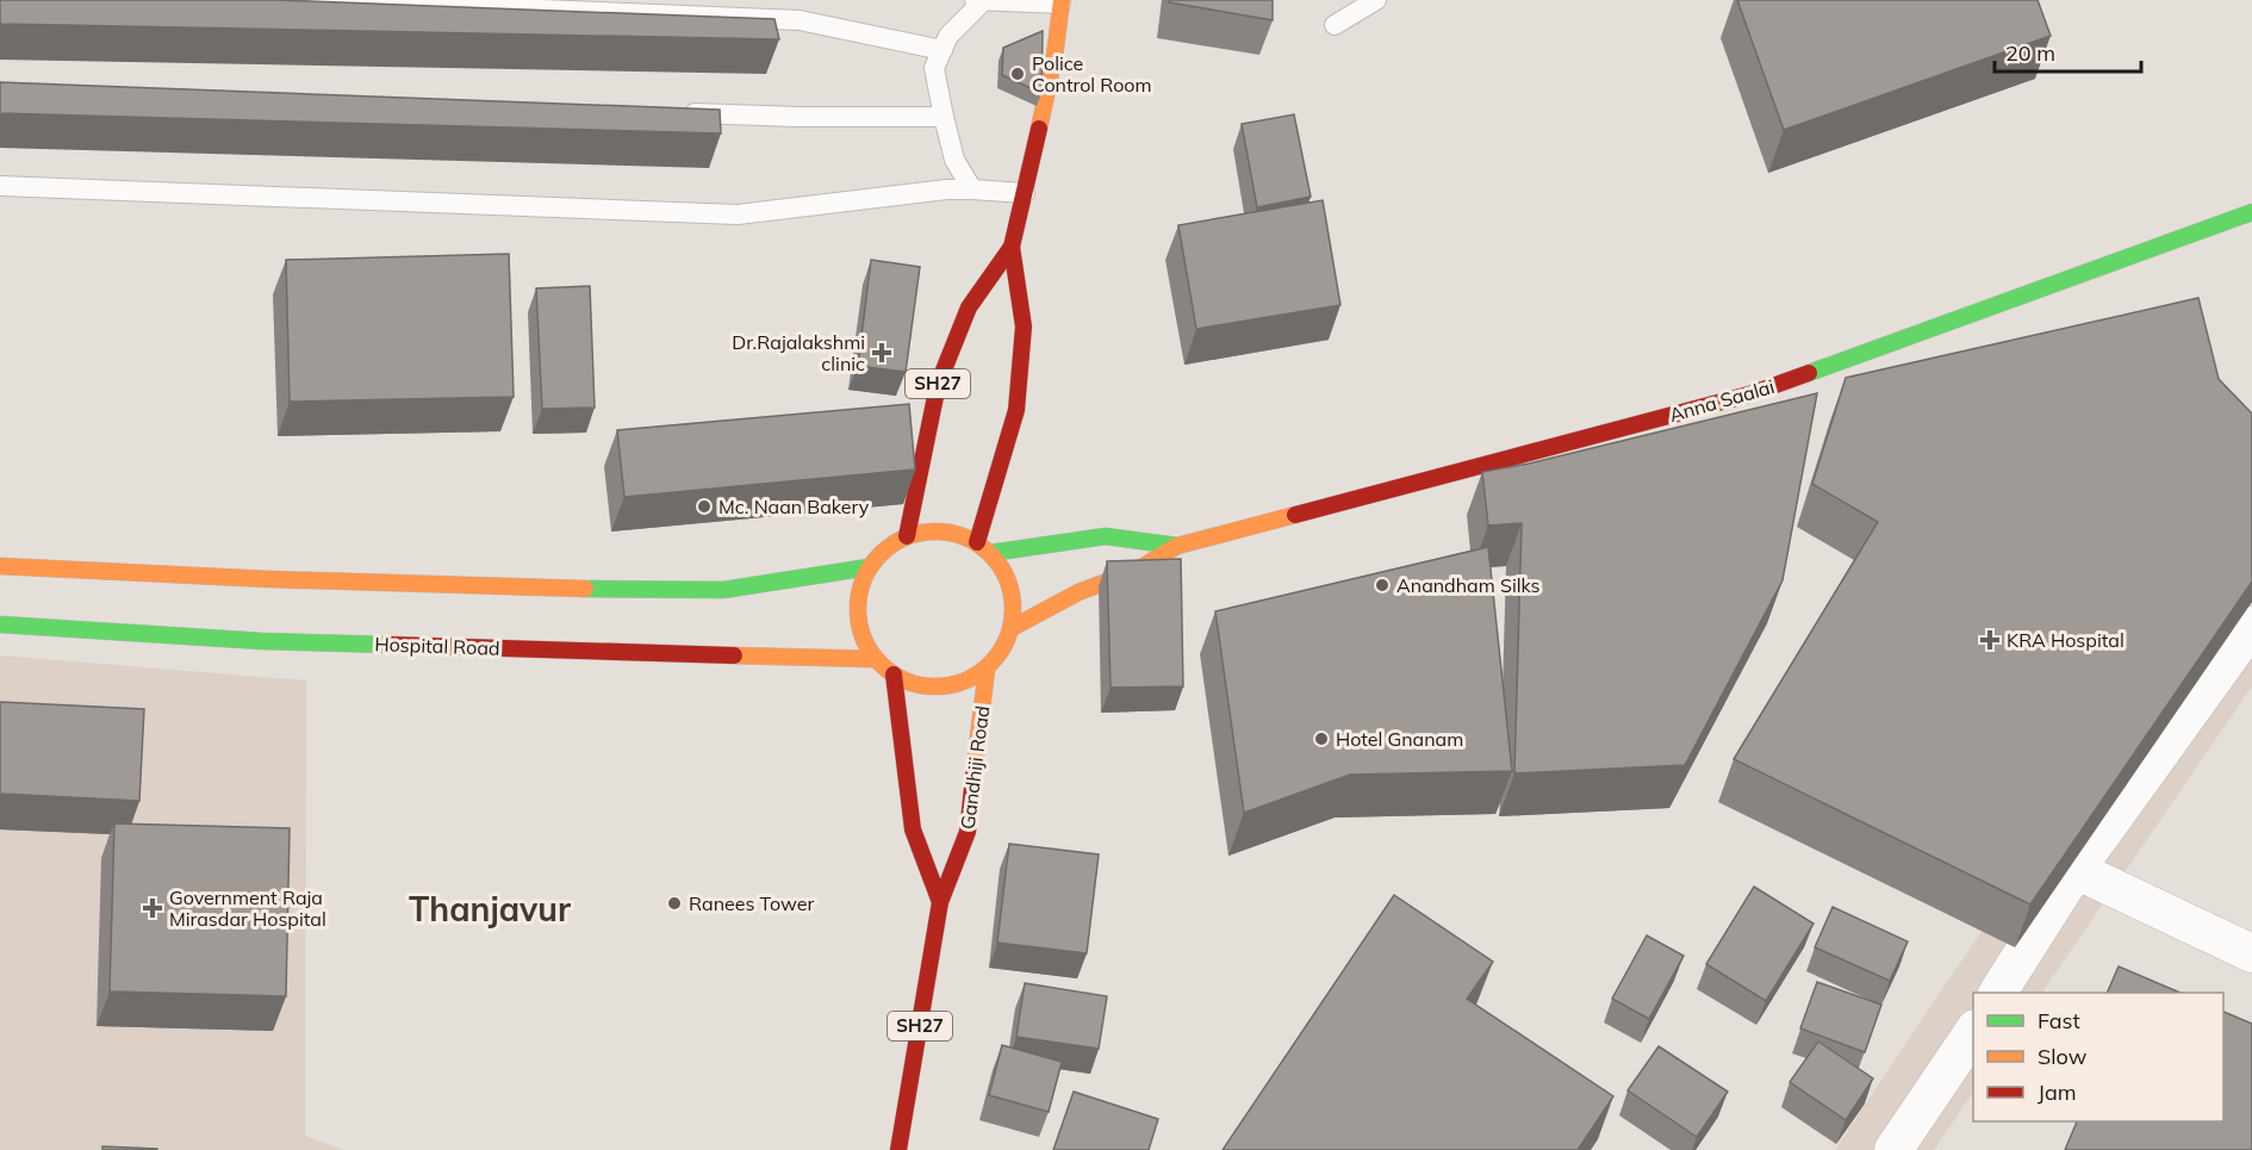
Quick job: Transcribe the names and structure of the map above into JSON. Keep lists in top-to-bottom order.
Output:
{
  "streets": {
    "main road": [
      "SH27",
      "Anna Saalai",
      "Hospital Road",
      "Gandhiji Road"
    ]
  },
  "crossings": [
    ["SH27", "Anna Saalai"],
    ["SH27", "Hospital Road"],
    ["SH27", "Gandhiji Road"],
    ["Anna Saalai", "Hospital Road"],
    ["Anna Saalai", "Gandhiji Road"],
    ["Hospital Road", "Gandhiji Road"]
  ],
  "districts": ["Thanjavur"],
  "places": {
    "other": [
      "Police Control Room",
      "Mc. Naan Bakery",
      "Anandham Silks",
      "Hotel Gnanam",
      "Ranees Tower"
    ],
    "health": ["Dr.Rajalakshmi clinic", "KRA Hospital", "Government Raja Mirasdar Hospital"]
  },
  "legend": ["Fast", "Slow", "Jam"],
  "scale_bar": "20 m"
}
